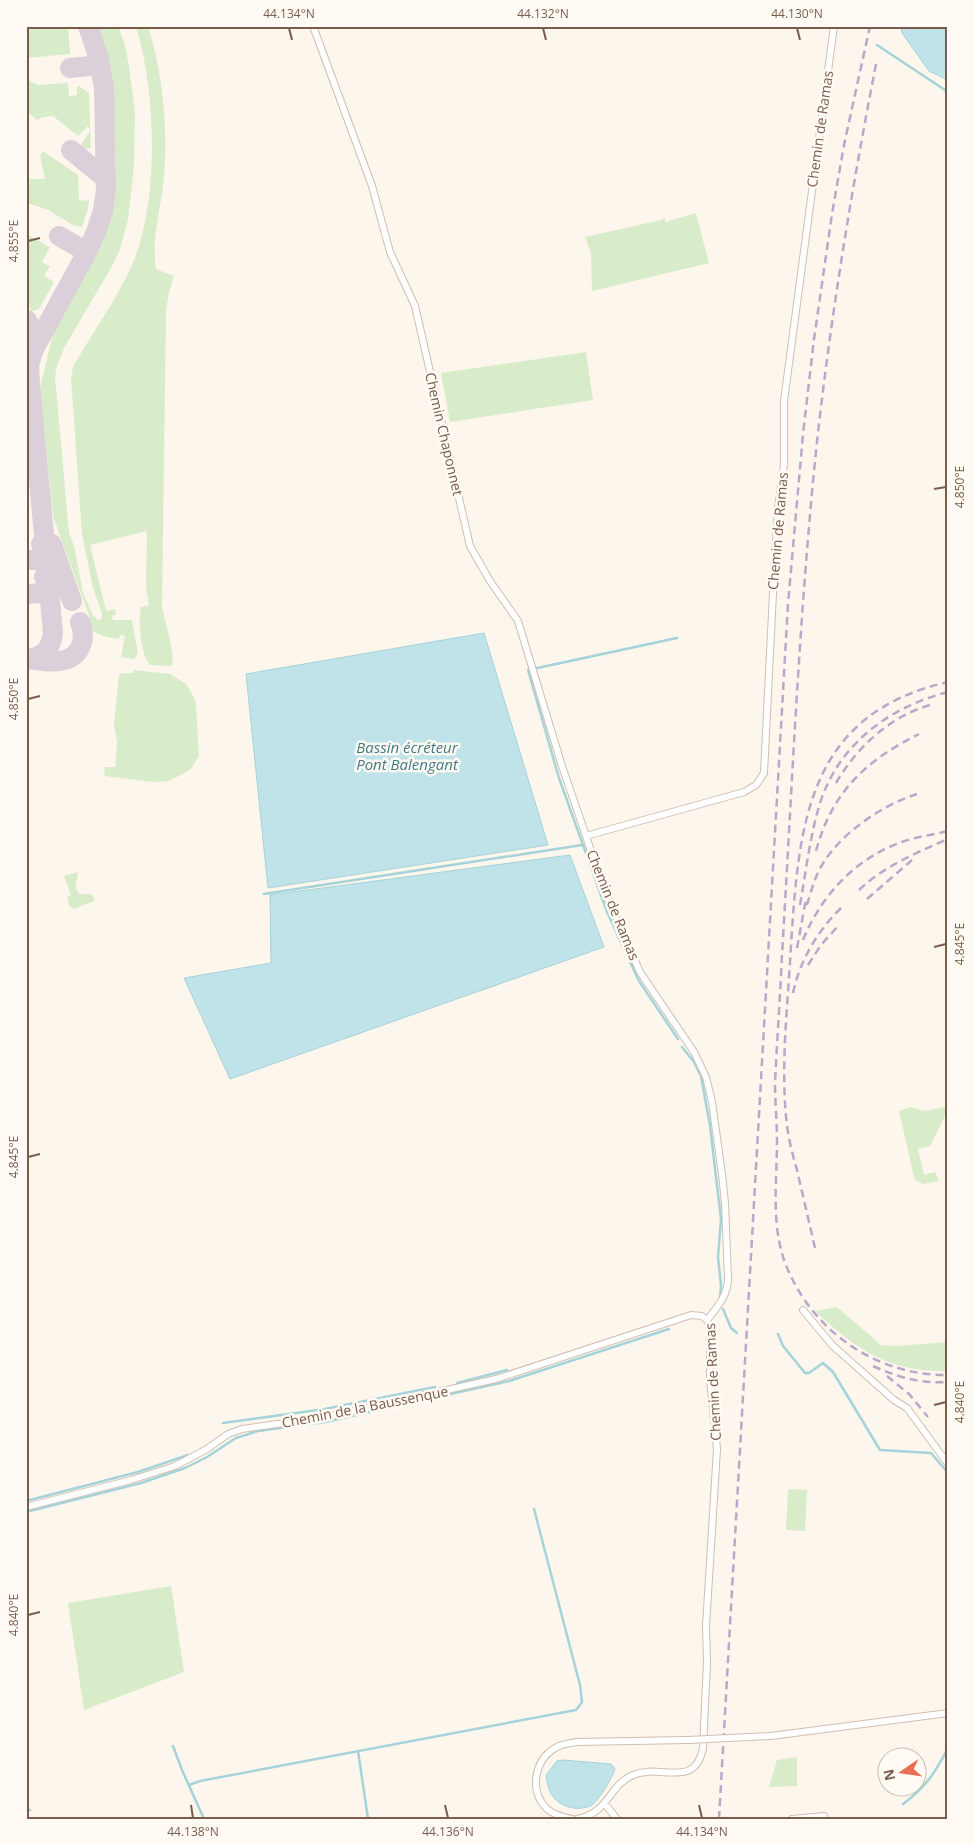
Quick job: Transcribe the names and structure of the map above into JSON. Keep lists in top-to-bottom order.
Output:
{
  "streets": {
    "street": ["Chemin de Ramas", "Chemin Chaponnet", "Chemin de la Baussenque"]
  },
  "crossings": [
    ["Chemin de Ramas", "Chemin Chaponnet"],
    ["Chemin de Ramas", "Chemin de la Baussenque"]
  ],
  "water": ["Bassin écréteur Pont Balengant"],
  "north": "left",
  "coordinates": [
    "44.134°N",
    "44.132°N",
    "44.130°N",
    "4.855°E",
    "4.850°E",
    "4.845°E",
    "4.840°E",
    "44.138°N",
    "44.136°N"
  ]
}
